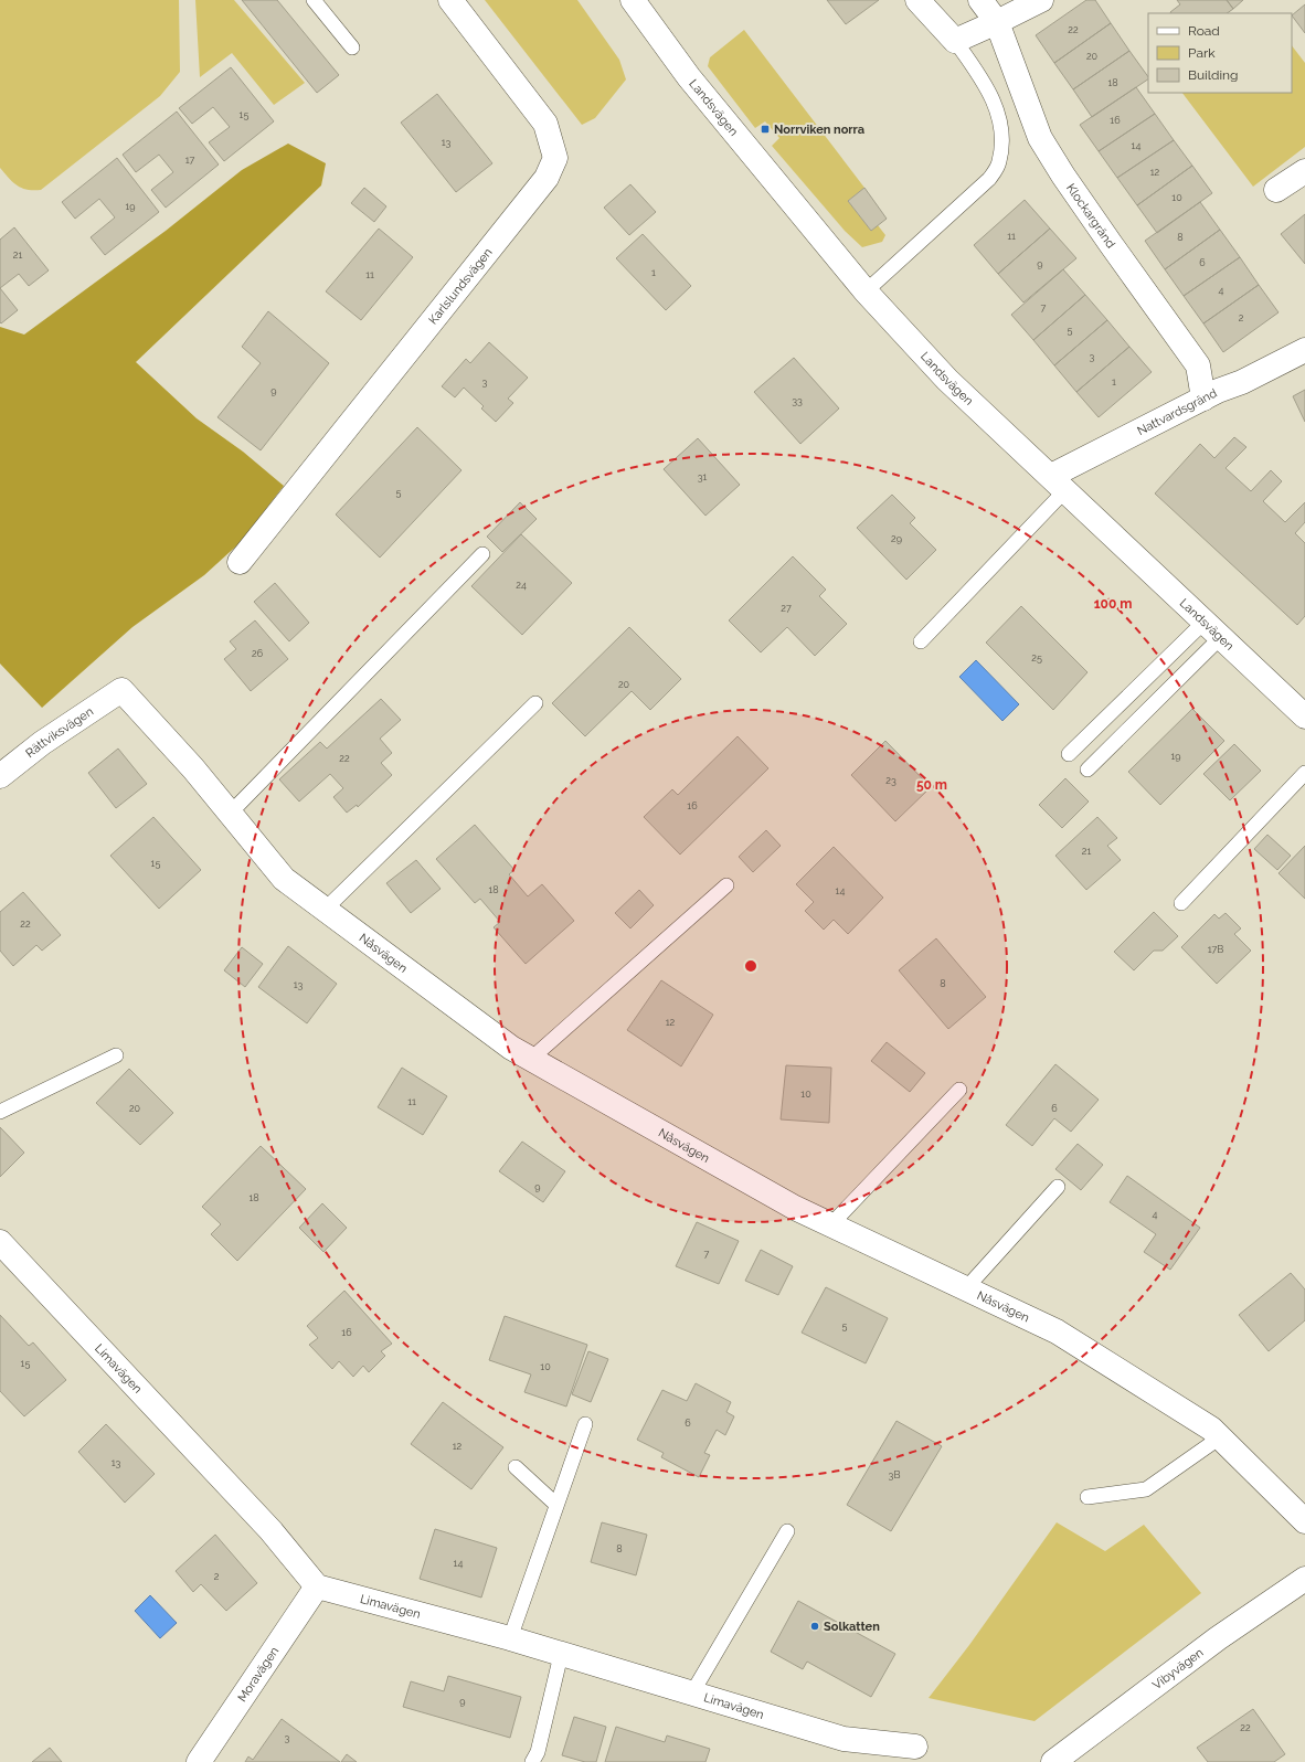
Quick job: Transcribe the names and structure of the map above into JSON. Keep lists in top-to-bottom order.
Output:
{
  "streets": {
    "street": [
      "Landsvägen",
      "Klockargränd",
      "Karlslundsvägen",
      "Nattvardsgränd",
      "Rättviksvägen",
      "Nåsvägen",
      "Limavägen",
      "Vibyvägen",
      "Moravägen"
    ]
  },
  "crossings": [
    ["Landsvägen", "Nattvardsgränd"],
    ["Klockargränd", "Nattvardsgränd"],
    ["Rättviksvägen", "Nåsvägen"],
    ["Limavägen", "Moravägen"]
  ],
  "places": {
    "transit": ["Norrviken norra"],
    "other": ["Solkatten"]
  },
  "house_numbers": [
    "22",
    "20",
    "18",
    "15",
    "16",
    "13",
    "14",
    "17",
    "12",
    "10",
    "19",
    "11",
    "8",
    "21",
    "6",
    "9",
    "1",
    "11",
    "4",
    "7",
    "2",
    "5",
    "3",
    "3",
    "1",
    "9",
    "33",
    "31",
    "5",
    "29",
    "24",
    "27",
    "26",
    "25",
    "20",
    "19",
    "22",
    "23",
    "16",
    "21",
    "15",
    "18",
    "14",
    "22",
    "17B",
    "8",
    "13",
    "12",
    "10",
    "11",
    "20",
    "6",
    "9",
    "18",
    "4",
    "7",
    "5",
    "16",
    "15",
    "10",
    "6",
    "12",
    "13",
    "3B",
    "8",
    "14",
    "2",
    "9",
    "22",
    "3"
  ],
  "legend": ["Road", "Park", "Building"],
  "rings": ["100 m", "50 m"]
}
